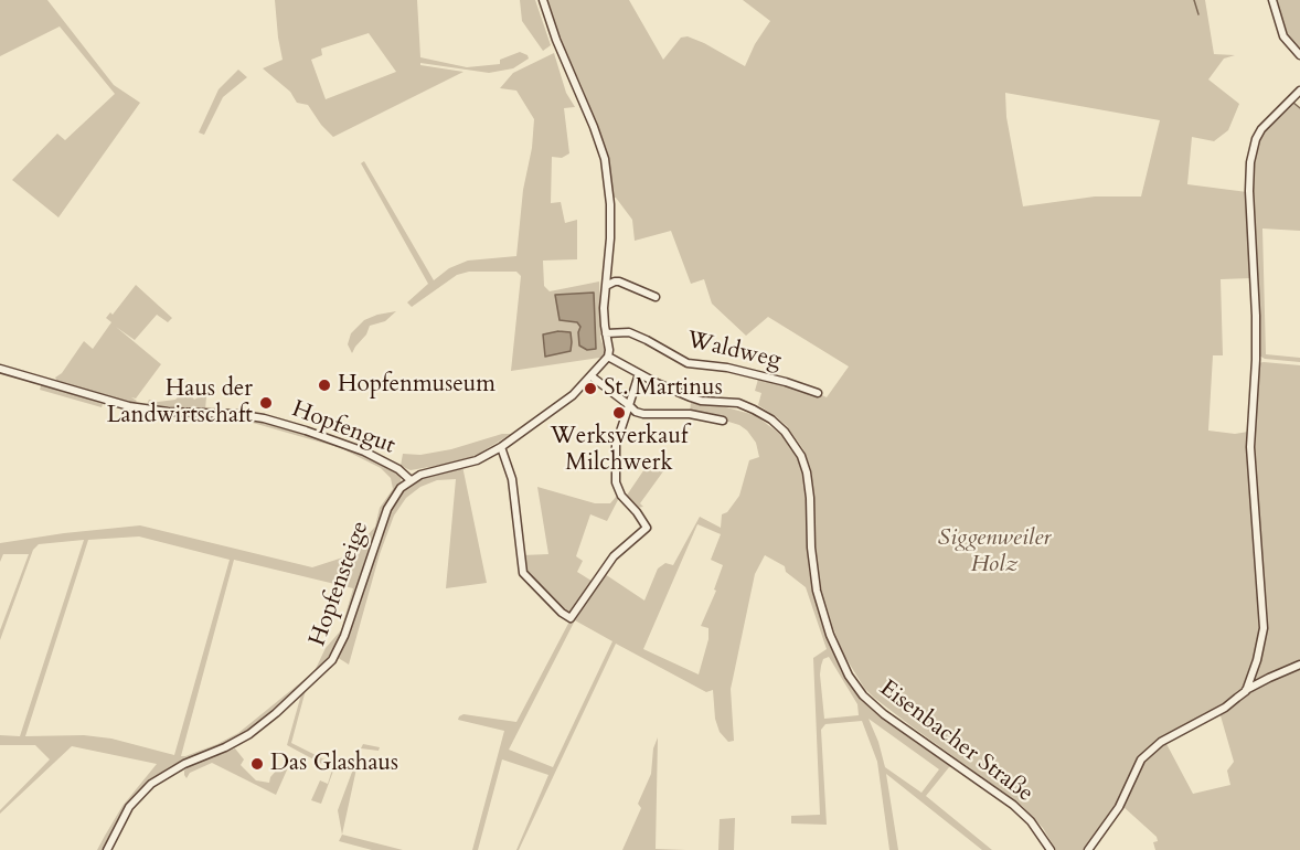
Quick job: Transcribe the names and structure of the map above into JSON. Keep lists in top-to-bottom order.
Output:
{
  "streets": {
    "street": [
      "Waldweg",
      "Hopfengut",
      "Hopfensteige",
      "Eisenbacher Straße"
    ]
  },
  "crossings": [
    ["Hopfengut", "Hopfensteige"]
  ],
  "parks": ["Siggenweiler Holz"],
  "places": [
    "Hopfenmuseum",
    "St. Martinus",
    "Haus der Landwirtschaft",
    "Werksverkauf Milchwerk",
    "Das Glashaus"
  ]
}
